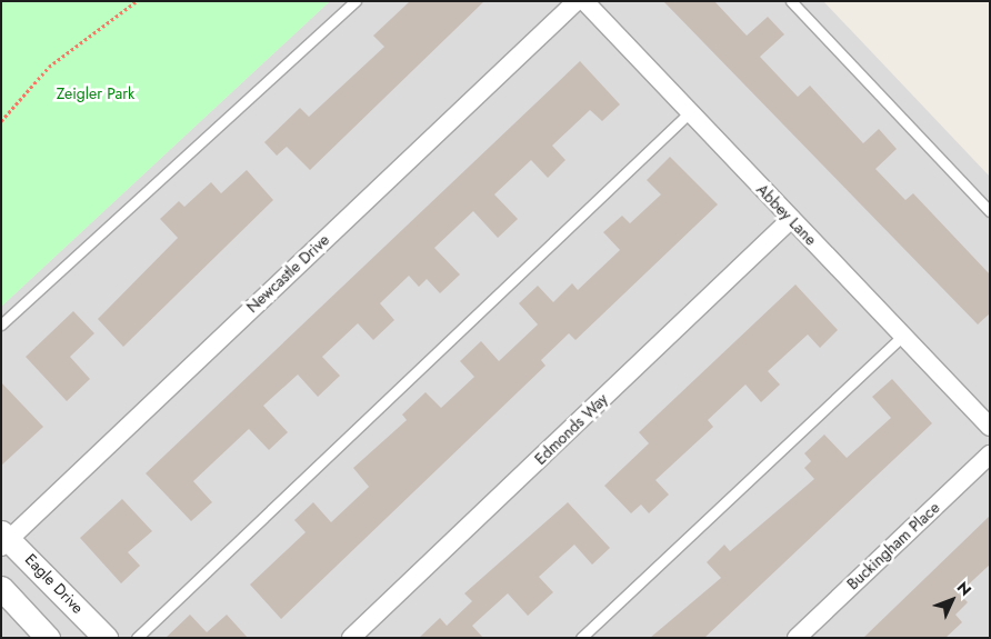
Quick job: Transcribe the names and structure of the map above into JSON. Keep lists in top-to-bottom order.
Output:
{
  "streets": {
    "street": [
      "Abbey Lane",
      "Newcastle Drive",
      "Edmonds Way",
      "Buckingham Place",
      "Eagle Drive"
    ]
  },
  "crossings": [
    ["Abbey Lane", "Edmonds Way"],
    ["Newcastle Drive", "Eagle Drive"]
  ],
  "parks": ["Zeigler Park"],
  "north": "top right"
}
